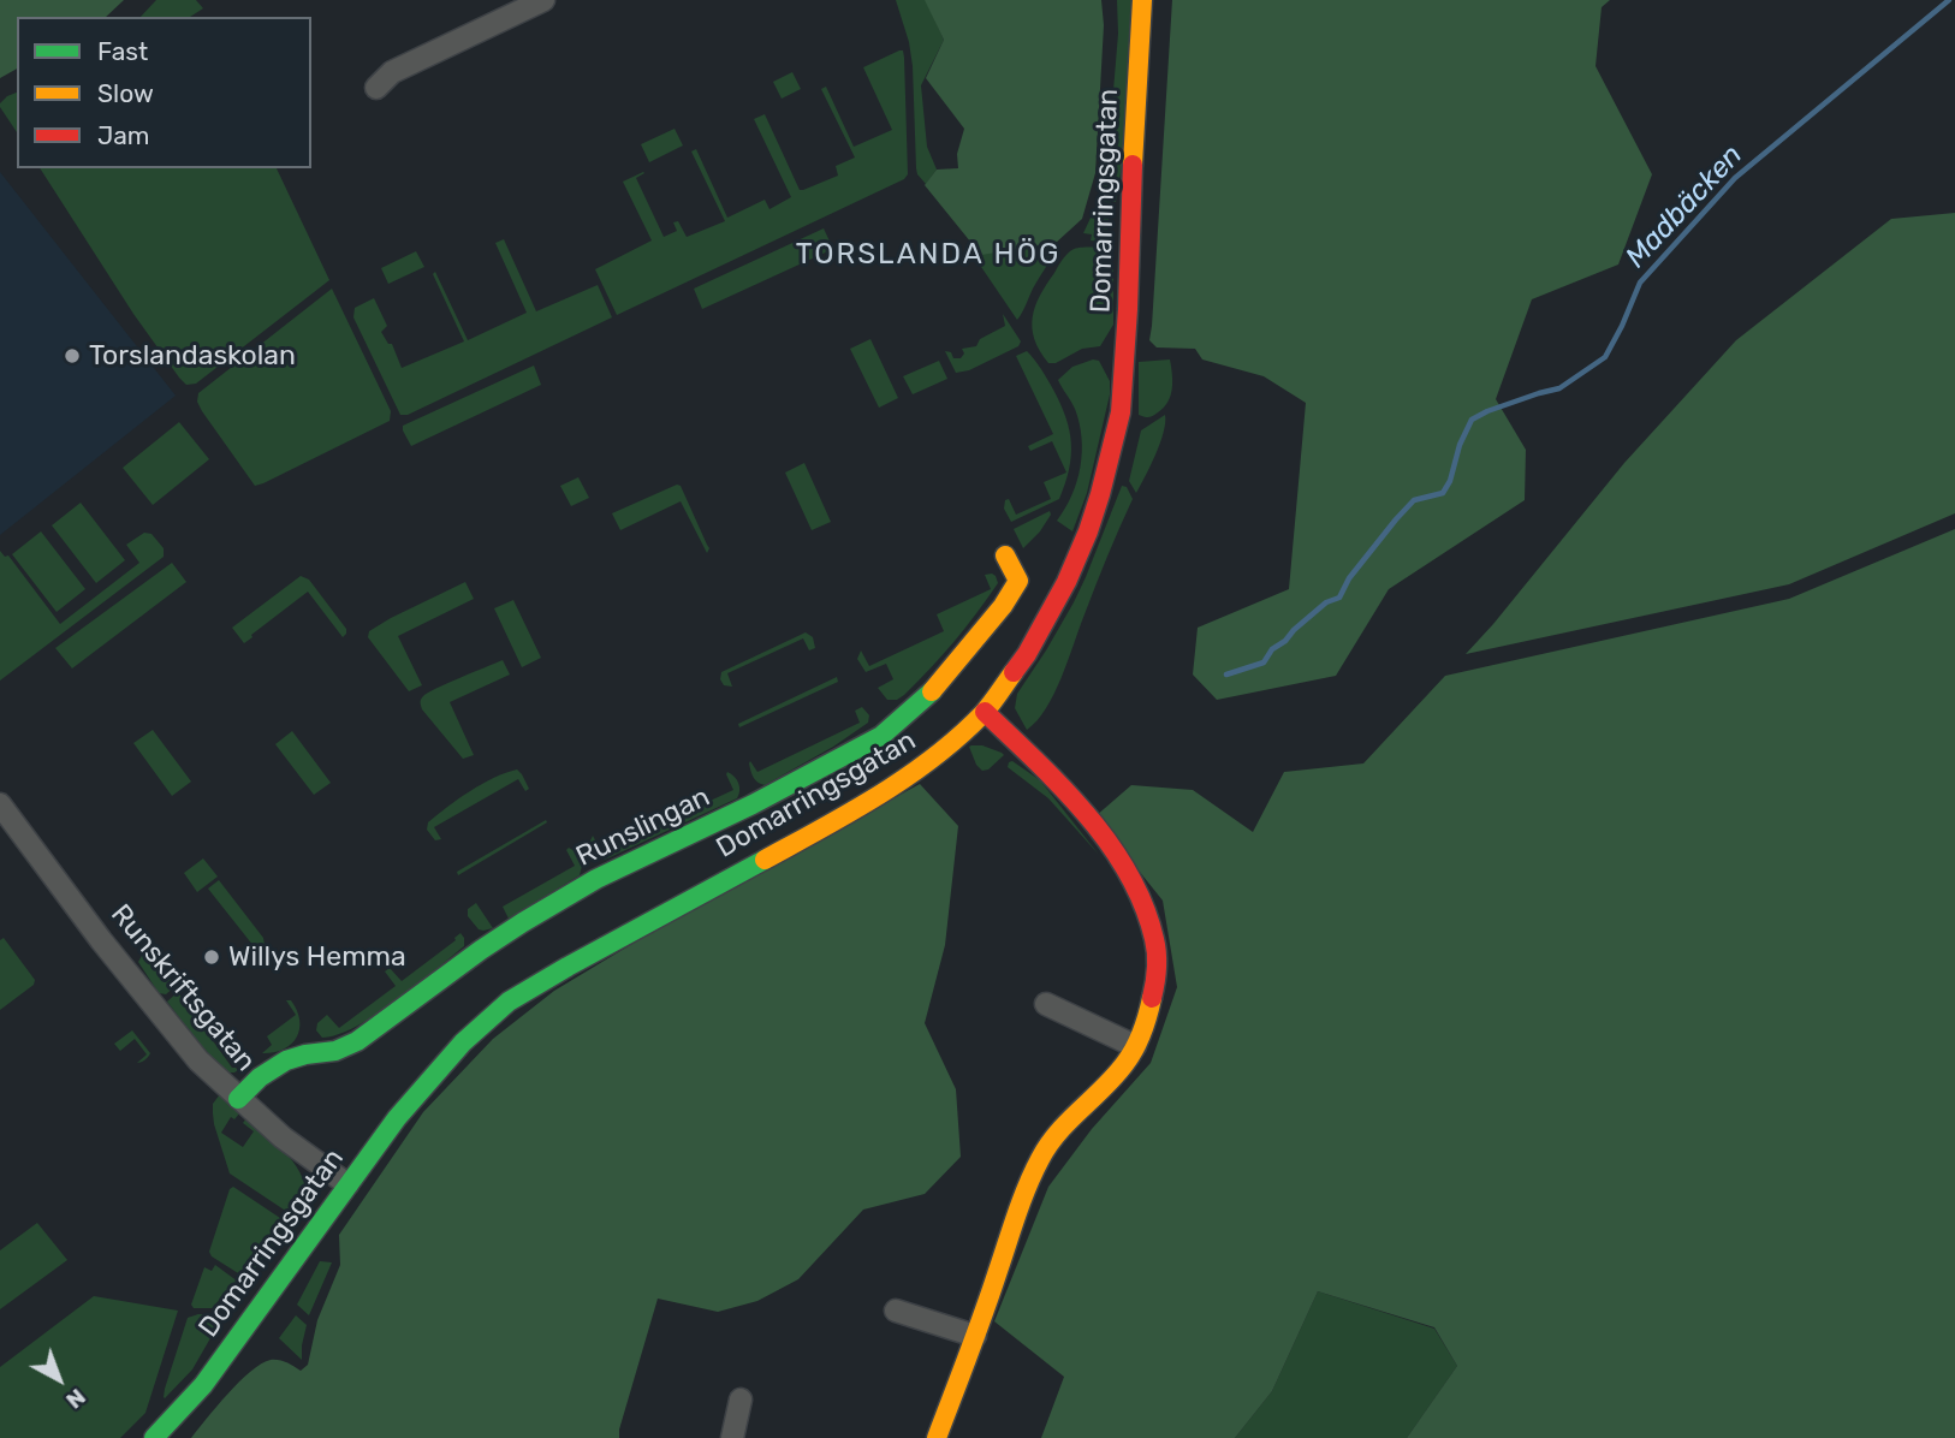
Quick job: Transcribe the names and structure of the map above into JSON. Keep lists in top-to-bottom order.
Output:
{
  "streets": {
    "street": ["Domarringsgatan", "Runslingan", "Runskriftsgatan"]
  },
  "crossings": [
    ["Domarringsgatan", "Runskriftsgatan"],
    ["Runslingan", "Runskriftsgatan"]
  ],
  "districts": ["TORSLANDA HÖG"],
  "water": ["Madbäcken"],
  "places": ["Torslandaskolan", "Willys Hemma"],
  "legend": ["Fast", "Slow", "Jam"],
  "north": "bottom right"
}
